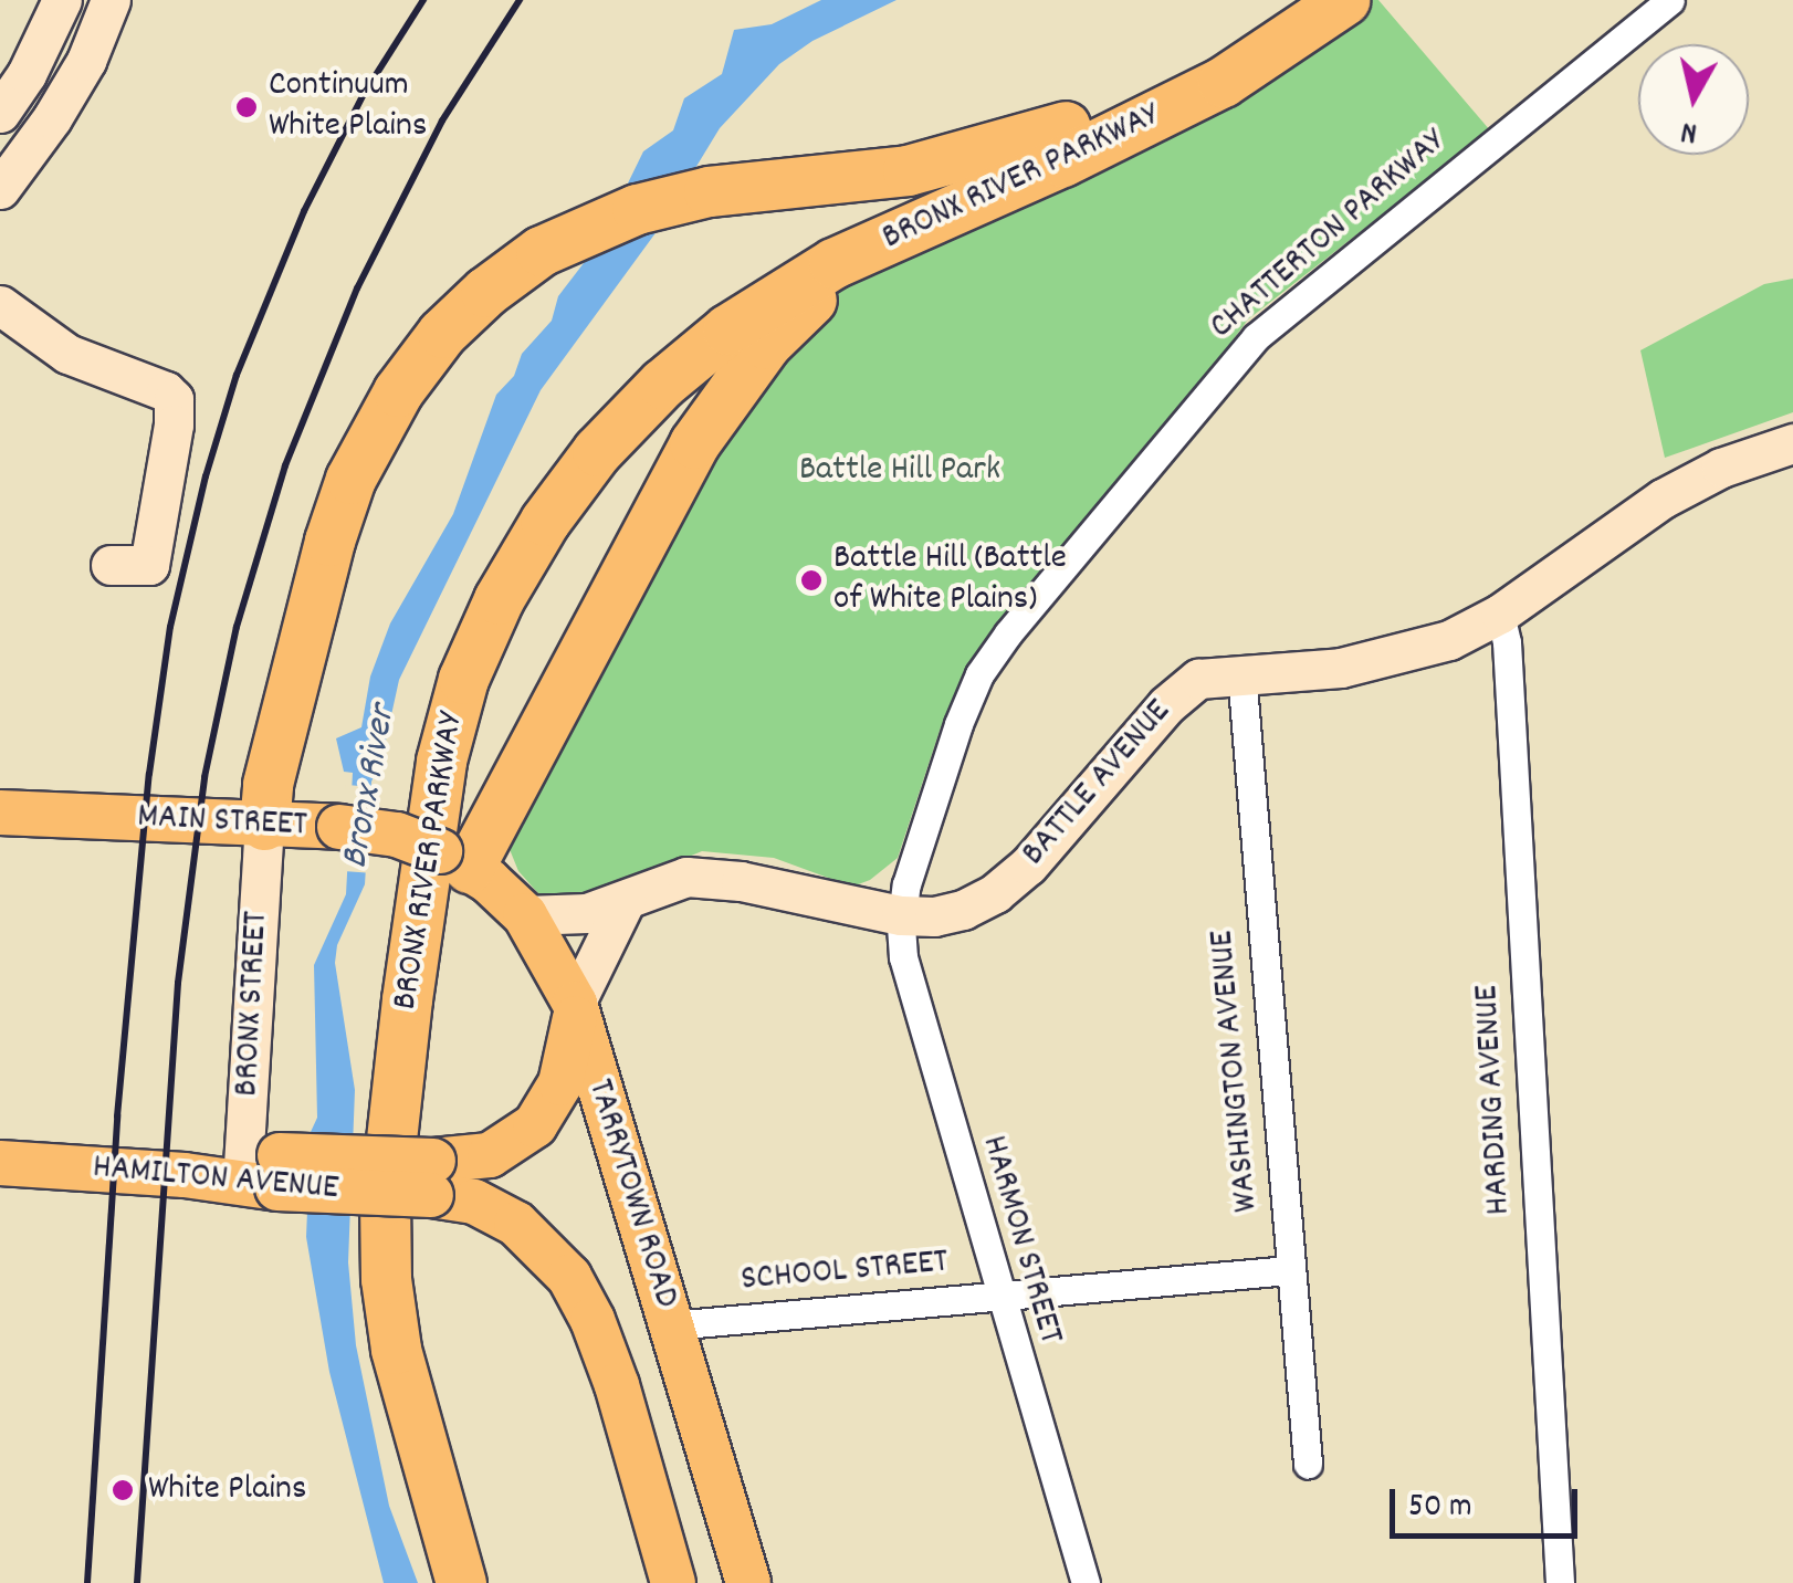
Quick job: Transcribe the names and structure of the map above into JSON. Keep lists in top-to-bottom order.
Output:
{
  "streets": {
    "highway": ["BRONX RIVER PARKWAY"],
    "main road": ["MAIN STREET", "HAMILTON AVENUE", "TARRYTOWN ROAD"],
    "street": [
      "CHATTERTON PARKWAY",
      "BATTLE AVENUE",
      "BRONX STREET",
      "WASHINGTON AVENUE",
      "HARDING AVENUE",
      "HARMON STREET",
      "SCHOOL STREET"
    ]
  },
  "crossings": [
    ["CHATTERTON PARKWAY", "BATTLE AVENUE"],
    ["CHATTERTON PARKWAY", "HARMON STREET"],
    ["BATTLE AVENUE", "WASHINGTON AVENUE"],
    ["BATTLE AVENUE", "HARDING AVENUE"],
    ["BATTLE AVENUE", "TARRYTOWN ROAD"],
    ["BATTLE AVENUE", "HARMON STREET"],
    ["MAIN STREET", "BRONX STREET"],
    ["MAIN STREET", "TARRYTOWN ROAD"],
    ["BRONX STREET", "HAMILTON AVENUE"],
    ["WASHINGTON AVENUE", "SCHOOL STREET"],
    ["HAMILTON AVENUE", "TARRYTOWN ROAD"],
    ["TARRYTOWN ROAD", "SCHOOL STREET"],
    ["HARMON STREET", "SCHOOL STREET"]
  ],
  "water": ["Bronx River"],
  "parks": ["Battle Hill Park"],
  "places": ["Continuum White Plains", "Battle Hill (Battle of White Plains)", "White Plains"],
  "scale_bar": "50 m",
  "north": "bottom"
}
